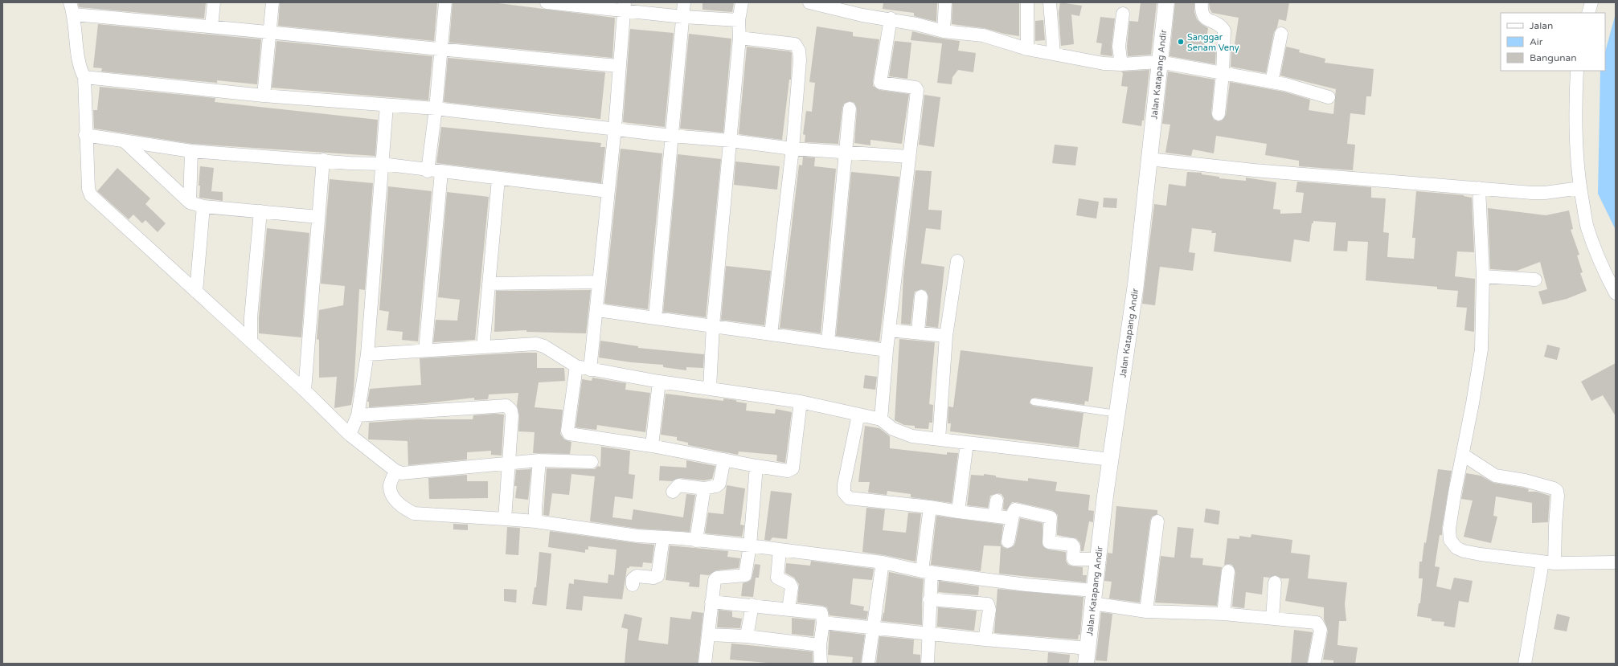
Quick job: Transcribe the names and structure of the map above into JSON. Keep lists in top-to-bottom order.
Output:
{
  "streets": {
    "street": ["Jalan Katapang Andir"]
  },
  "places": ["Sanggar Senam Veny"],
  "legend": ["Jalan", "Air", "Bangunan"]
}
